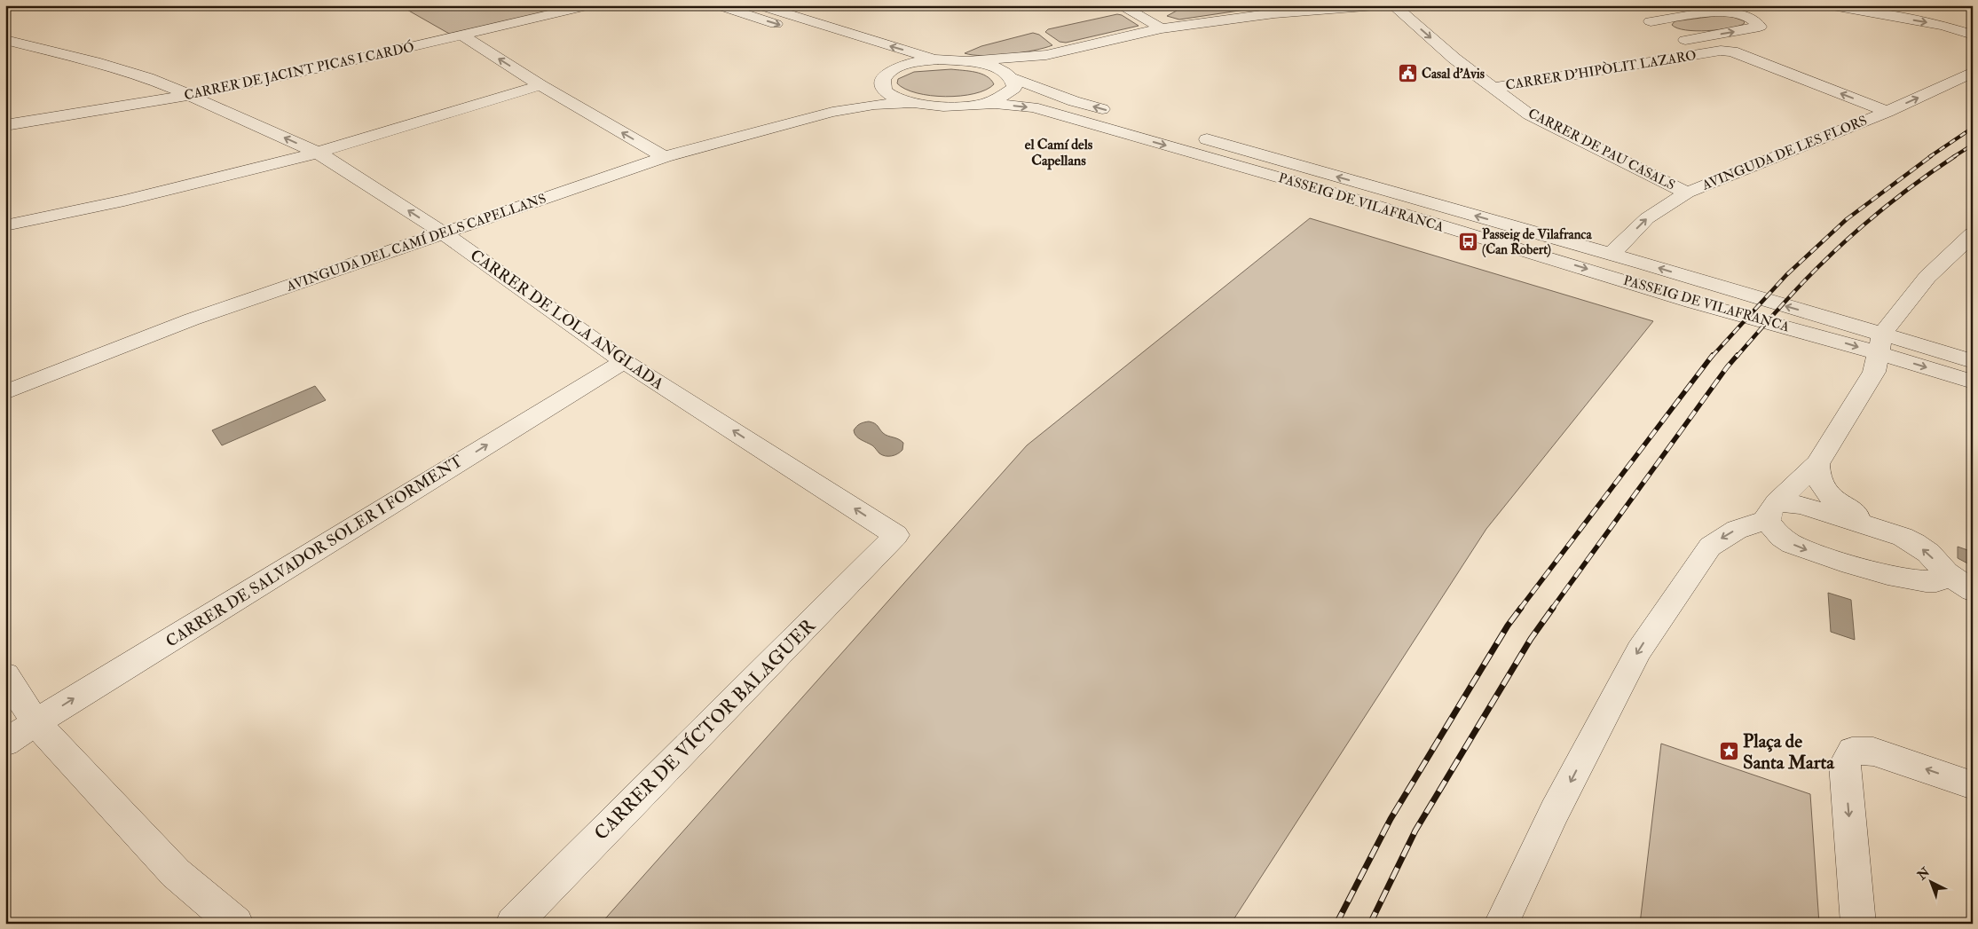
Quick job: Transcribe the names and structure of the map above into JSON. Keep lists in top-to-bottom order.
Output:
{
  "streets": {
    "street": [
      "CARRER D'HIPÒLIT LAZARO",
      "CARRER DE JACINT PICAS I CARDÓ",
      "CARRER DE PAU CASALS",
      "AVINGUDA DE LES FLORS",
      "PASSEIG DE VILAFRANCA",
      "AVINGUDA DEL CAMÍ DELS CAPELLANS",
      "CARRER DE LOLA ANGLADA",
      "CARRER DE SALVADOR SOLER I FORMENT",
      "CARRER DE VÍCTOR BALAGUER"
    ]
  },
  "crossings": [
    ["CARRER D'HIPÒLIT LAZARO", "CARRER DE PAU CASALS"],
    ["CARRER D'HIPÒLIT LAZARO", "AVINGUDA DE LES FLORS"],
    ["CARRER DE JACINT PICAS I CARDÓ", "CARRER DE LOLA ANGLADA"],
    ["CARRER DE PAU CASALS", "AVINGUDA DE LES FLORS"],
    ["AVINGUDA DE LES FLORS", "PASSEIG DE VILAFRANCA"],
    ["PASSEIG DE VILAFRANCA", "AVINGUDA DEL CAMÍ DELS CAPELLANS"],
    ["AVINGUDA DEL CAMÍ DELS CAPELLANS", "CARRER DE LOLA ANGLADA"],
    ["CARRER DE LOLA ANGLADA", "CARRER DE SALVADOR SOLER I FORMENT"],
    ["CARRER DE LOLA ANGLADA", "CARRER DE VÍCTOR BALAGUER"]
  ],
  "one_way": [
    "CARRER DE PAU CASALS",
    "AVINGUDA DE LES FLORS",
    "CARRER DE LOLA ANGLADA",
    "CARRER DE SALVADOR SOLER I FORMENT"
  ],
  "districts": ["el Camí dels Capellans"],
  "places": {
    "public building": ["Casal d'Avis"],
    "bus stop": ["Passeig de Vilafranca (Can Robert)"],
    "place": ["Plaça de Santa Marta"]
  },
  "north": "top left"
}
